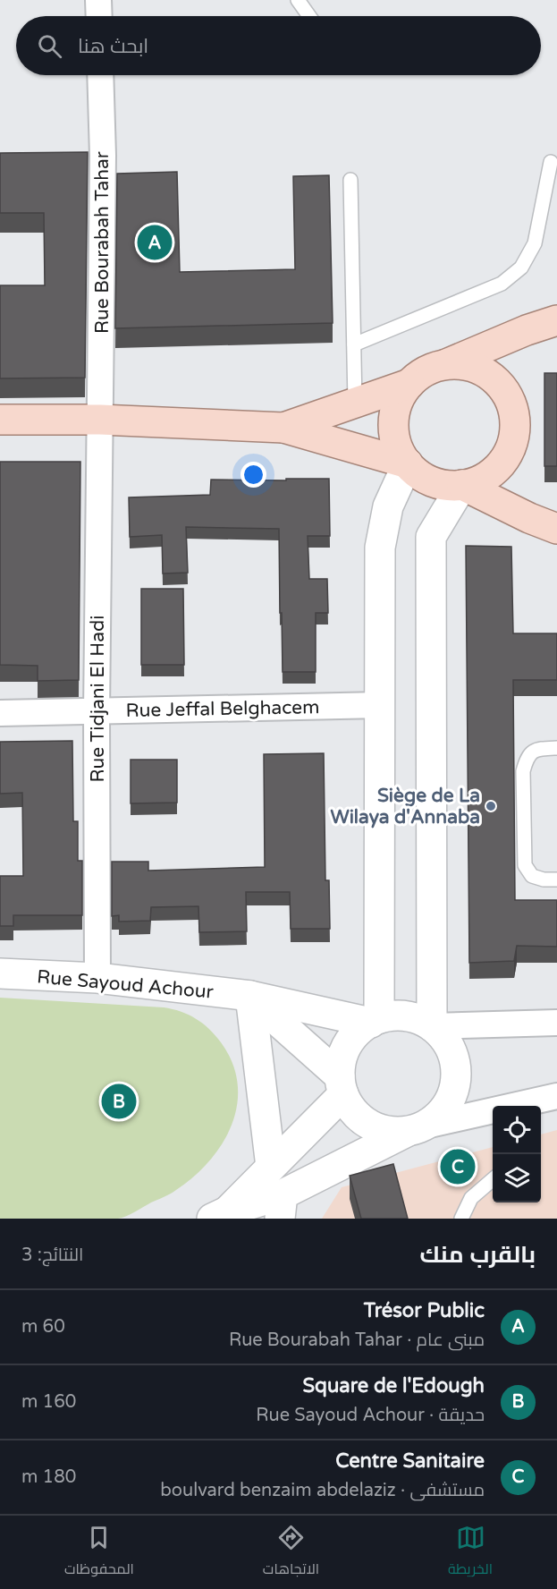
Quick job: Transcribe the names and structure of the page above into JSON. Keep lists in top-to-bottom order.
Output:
{
  "streets": {
    "main road": ["Rue Sayoud Achour"],
    "street": ["Rue Bourabah Tahar", "Rue Tidjani El Hadi", "Rue Jeffal Belghacem"]
  },
  "crossings": [
    ["Rue Bourabah Tahar", "Rue Tidjani El Hadi"],
    ["Rue Tidjani El Hadi", "Rue Jeffal Belghacem"],
    ["Rue Tidjani El Hadi", "Rue Sayoud Achour"]
  ],
  "places": ["Siège de La Wilaya d'Annaba"],
  "page": {
    "search": "ابحث هنا",
    "pins": ["A", "B", "C"],
    "heading": ["بالقرب منك", "النتائج: 3"],
    "list": [
      {
        "mark": "A",
        "name": "Trésor Public",
        "note": "مبنى عام · Rue Bourabah Tahar",
        "value": "60 m"
      },
      {
        "mark": "B",
        "name": "Square de l'Edough",
        "note": "حديقة · Rue Sayoud Achour",
        "value": "160 m"
      },
      {
        "mark": "C",
        "name": "Centre Sanitaire",
        "note": "مستشفى · boulvard benzaim abdelaziz",
        "value": "180 m"
      }
    ],
    "nav": ["الخريطة", "الاتجاهات", "المحفوظات"]
  }
}
